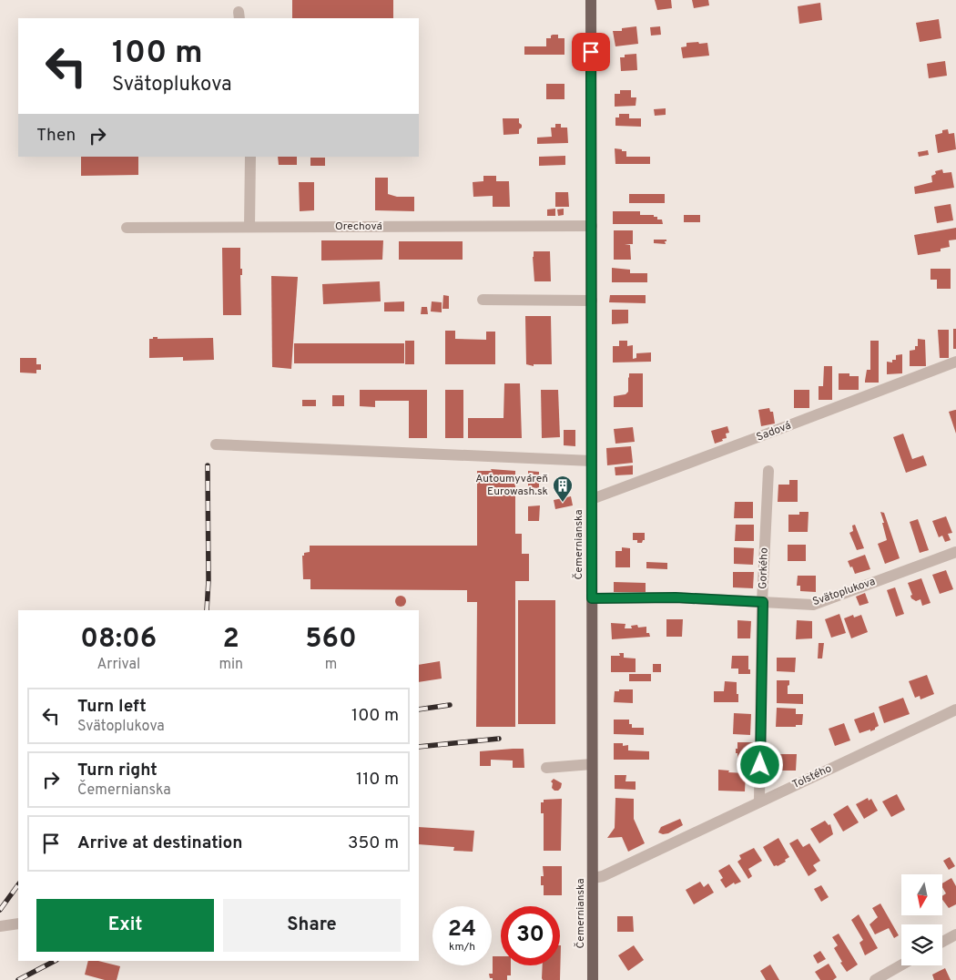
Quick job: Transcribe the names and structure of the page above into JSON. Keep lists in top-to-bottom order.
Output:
{
  "streets": {
    "main road": ["Čemernianska"],
    "street": [
      "Orechová",
      "Sadová",
      "Gorkého",
      "Svätoplukova",
      "Tolstého"
    ]
  },
  "crossings": [
    ["Orechová", "Čemernianska"],
    ["Sadová", "Čemernianska"],
    ["Čemernianska", "Svätoplukova"],
    ["Čemernianska", "Tolstého"],
    ["Gorkého", "Svätoplukova"],
    ["Gorkého", "Tolstého"]
  ],
  "places": {
    "building": ["Autoumyváreň Eurowash.sk"]
  },
  "north": "bottom",
  "page": {
    "turn": ["100 m", "Svätoplukova"],
    "then": "Then",
    "eta": [
      "08:06",
      "Arrival",
      "2",
      "min",
      "560",
      "m"
    ],
    "list": [
      {
        "name": "Turn left",
        "note": "Svätoplukova",
        "value": "100 m"
      },
      {
        "name": "Turn right",
        "note": "Čemernianska",
        "value": "110 m"
      },
      {
        "name": "Arrive at destination",
        "value": "350 m"
      }
    ],
    "buttons": ["Exit", "Share"],
    "speed": "24 km/h",
    "limit": "30"
  }
}
